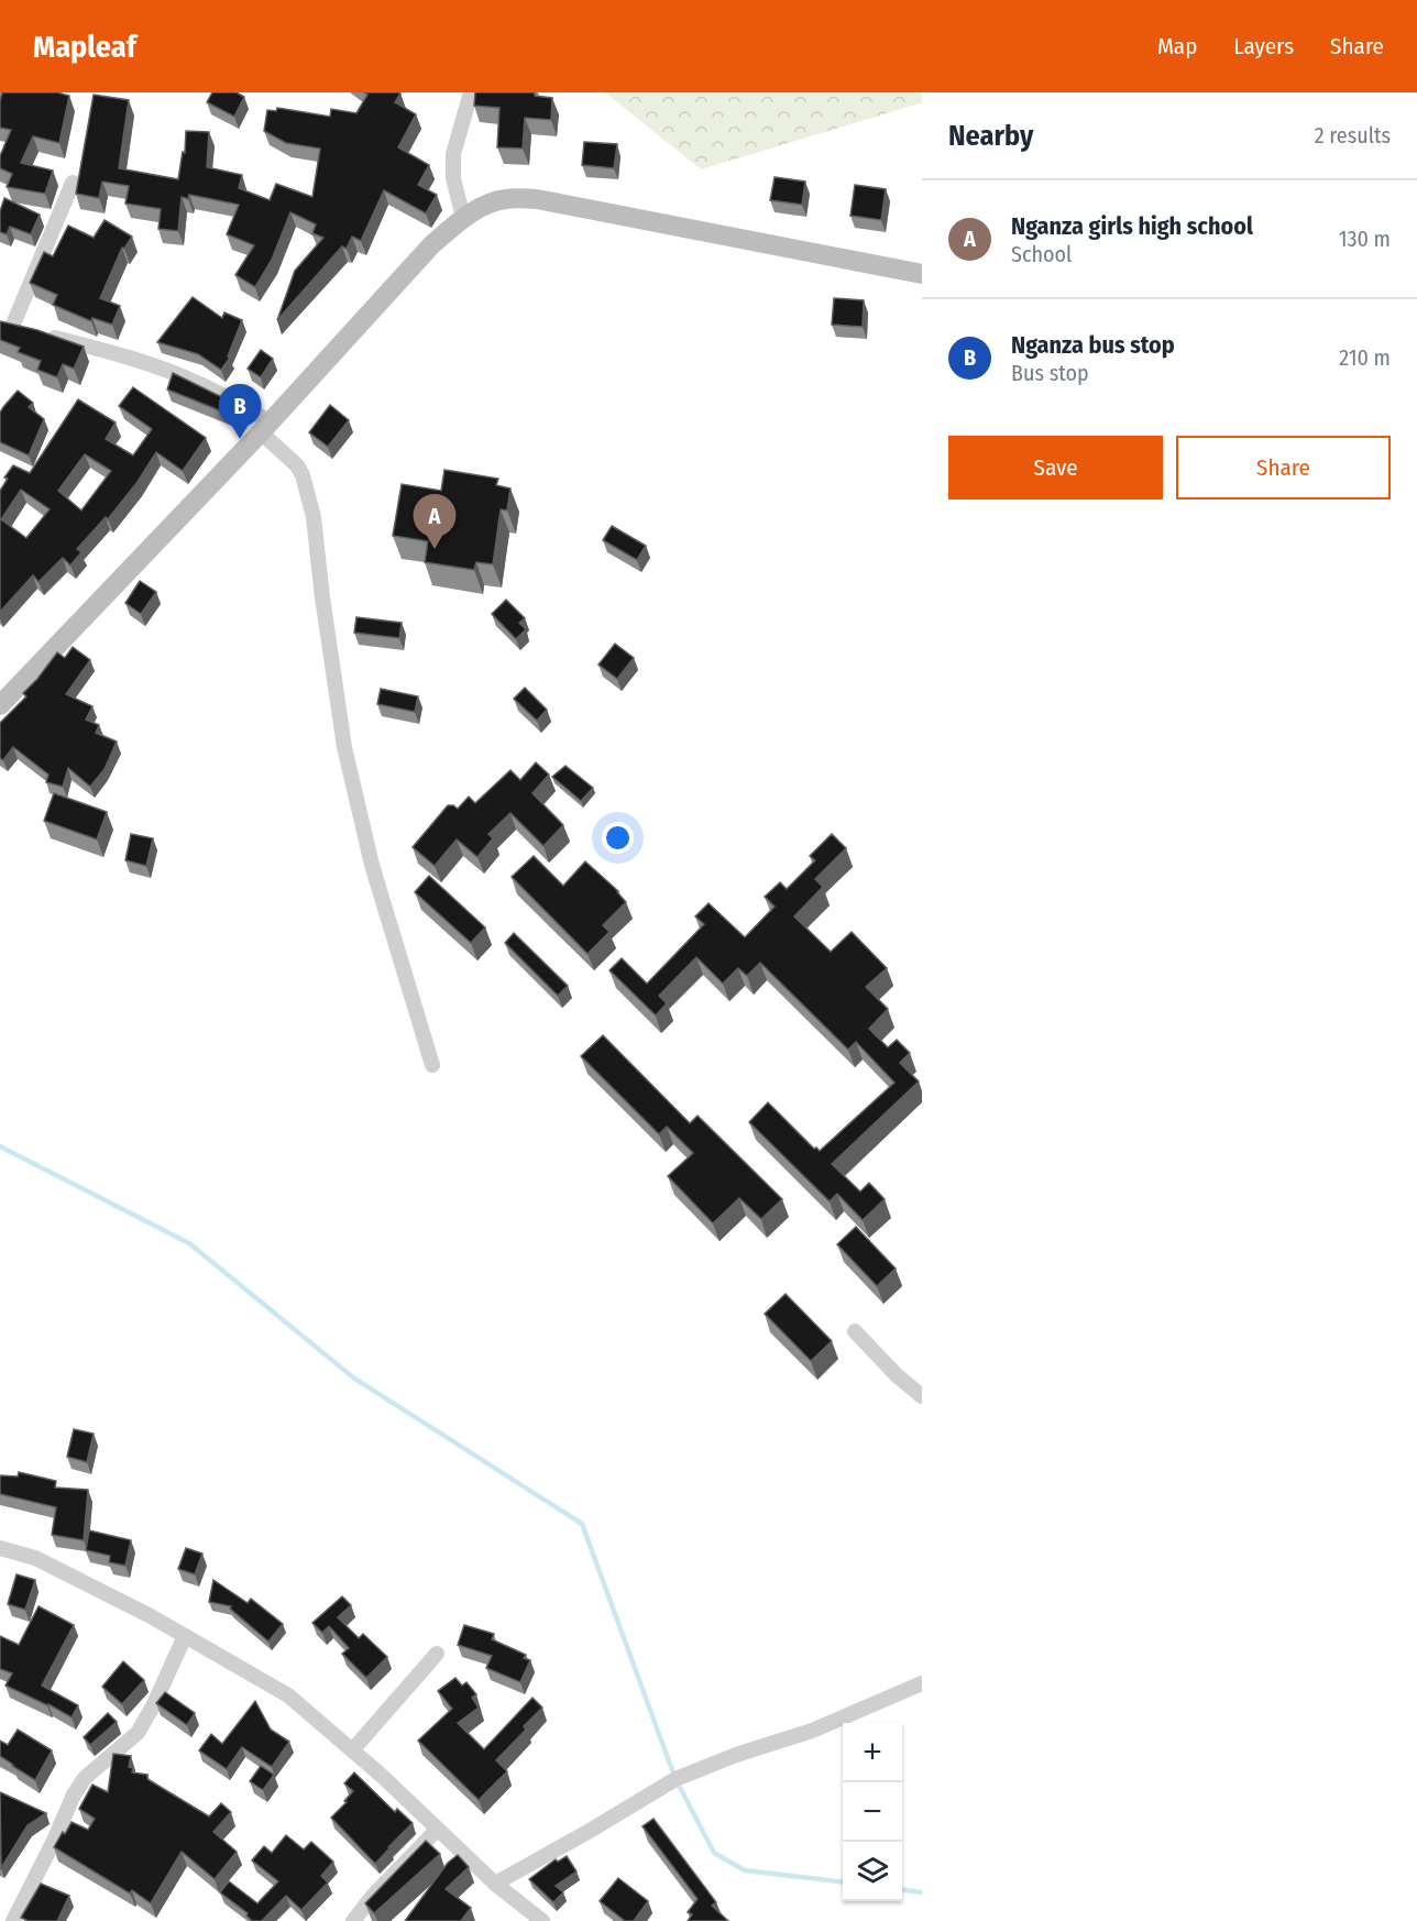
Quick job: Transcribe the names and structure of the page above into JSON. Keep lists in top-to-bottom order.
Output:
{
  "page": {
    "header": "Mapleaf",
    "nav": ["Map", "Layers", "Share"],
    "heading": ["Nearby", "2 results"],
    "list": [
      {
        "mark": "A",
        "name": "Nganza girls high school",
        "note": "School",
        "value": "130 m"
      },
      {
        "mark": "B",
        "name": "Nganza bus stop",
        "note": "Bus stop",
        "value": "210 m"
      }
    ],
    "pins": ["B", "A"],
    "buttons": ["Save", "Share"],
    "map_buttons": ["+", "−"]
  }
}
